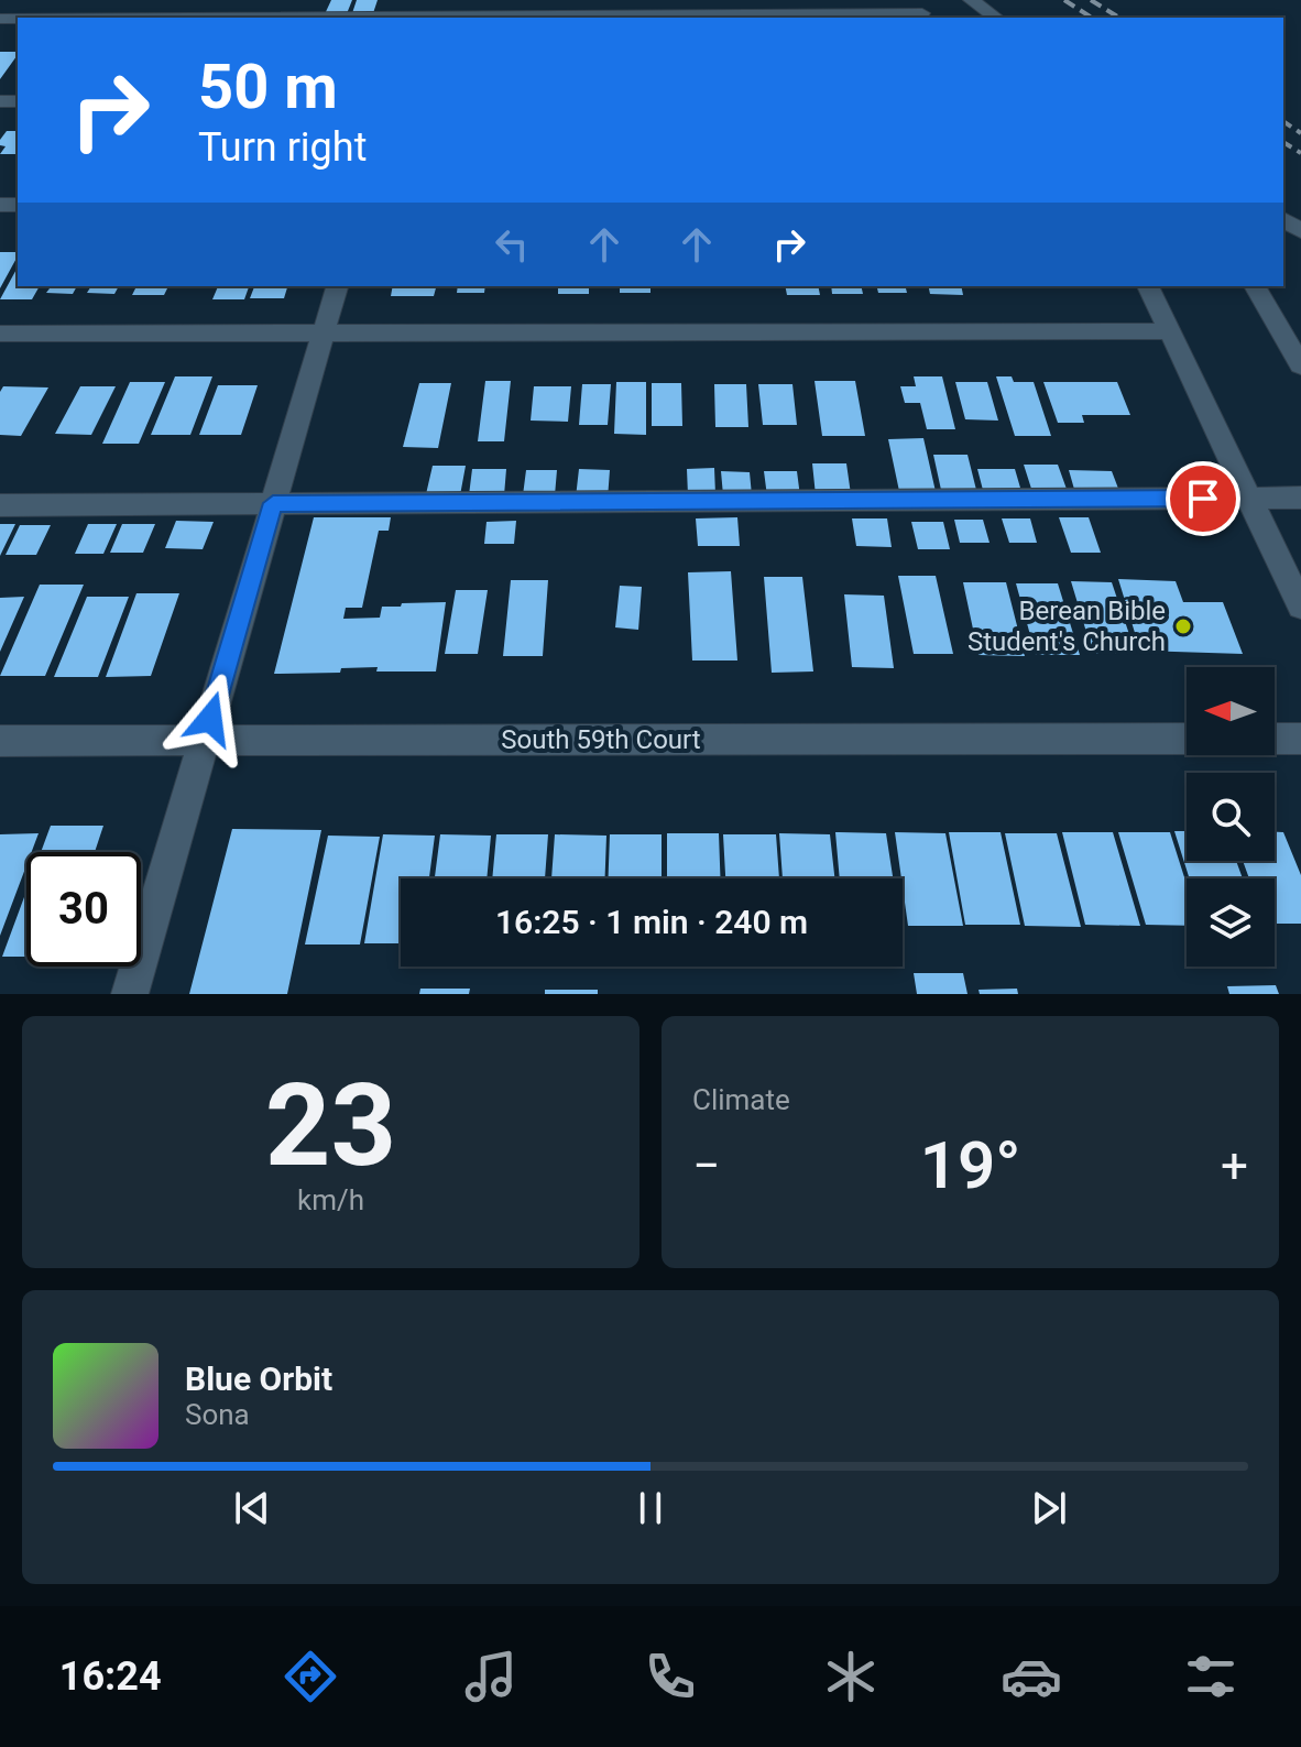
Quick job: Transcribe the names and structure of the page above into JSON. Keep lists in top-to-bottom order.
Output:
{
  "streets": {
    "street": ["South 59th Court"]
  },
  "places": ["Berean Bible Student's Church"],
  "north": "left",
  "page": {
    "turn": ["50 m", "Turn right"],
    "limit": "30",
    "trip": "16:25 · 1 min · 240 m",
    "tile": [
      ["23", "km/h"],
      "Climate"
    ],
    "heat": ["−", "19°", "+"],
    "song": ["Blue Orbit", "Sona"],
    "tabs": "16:24"
  }
}
